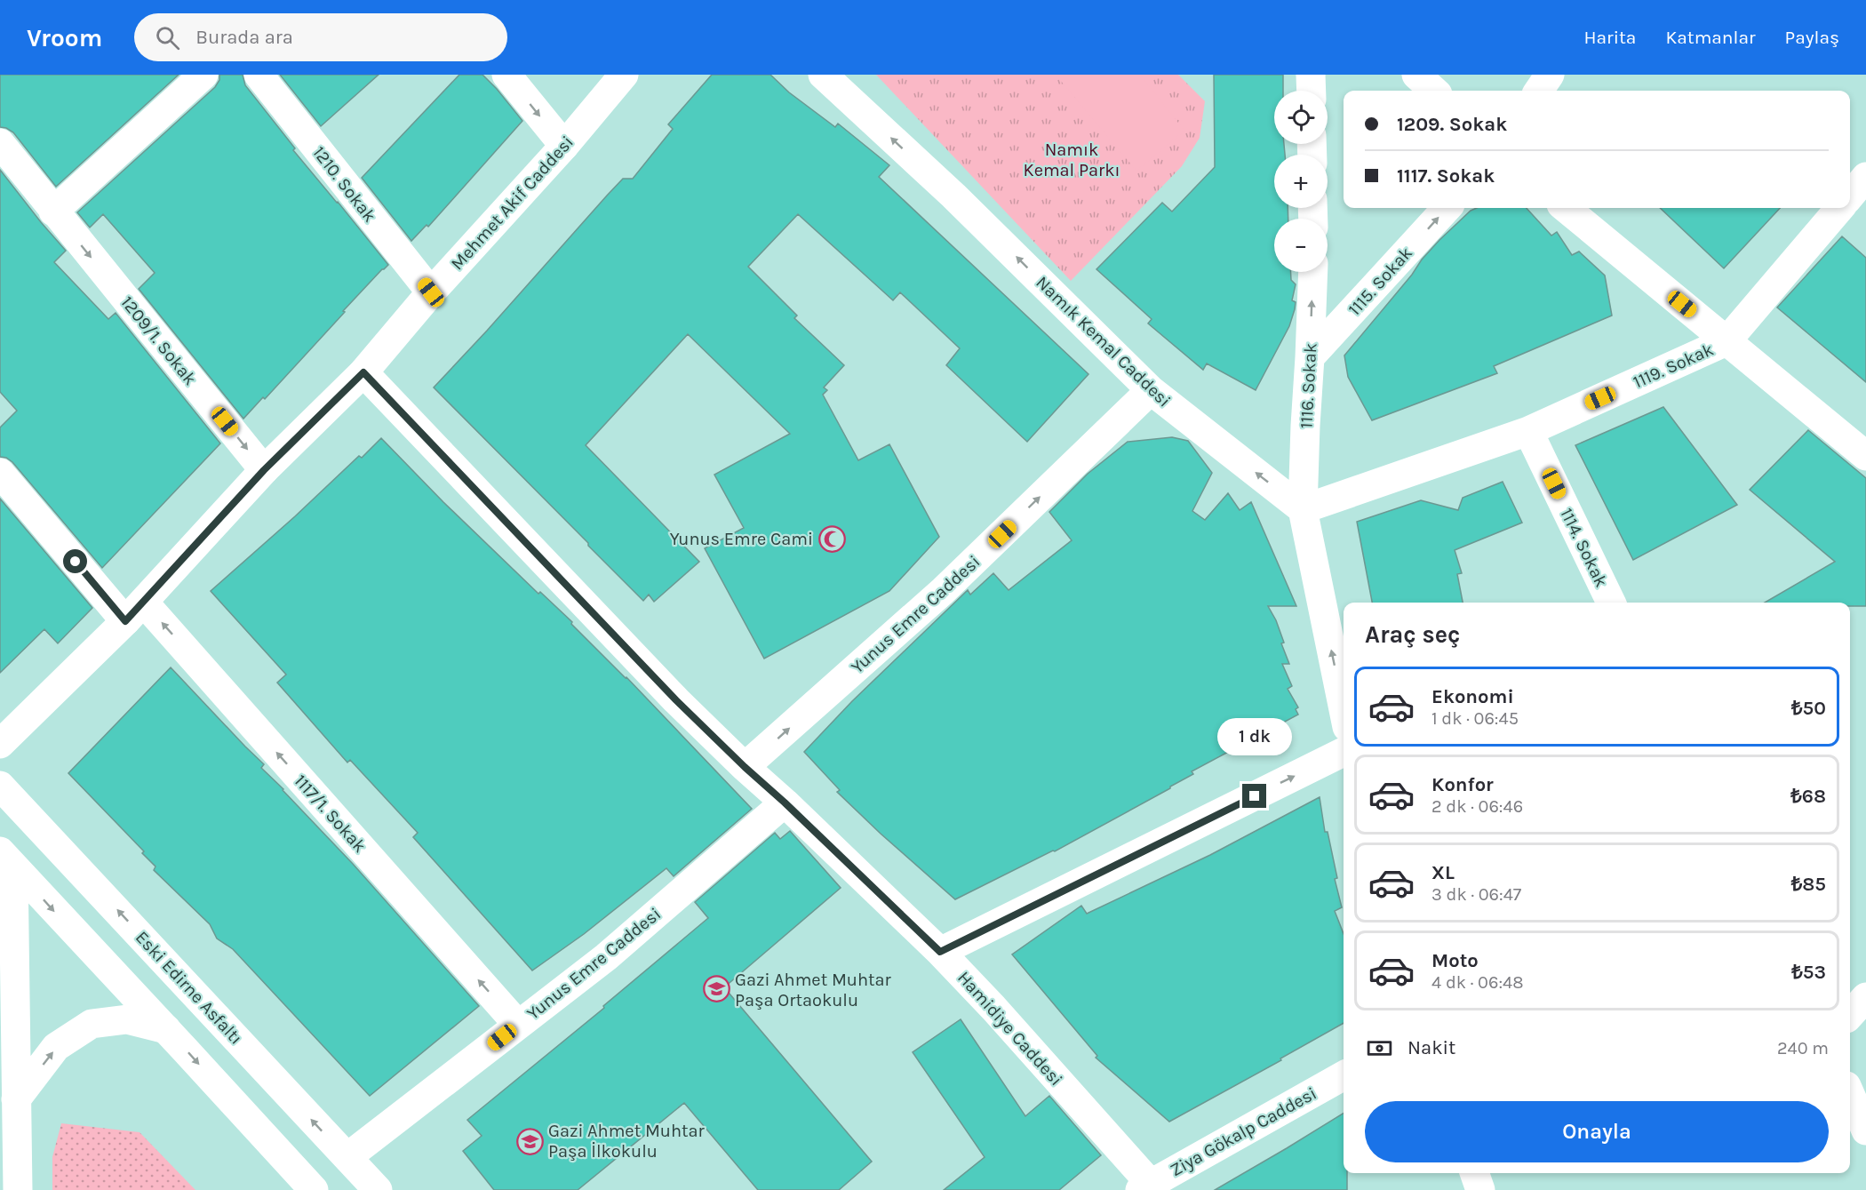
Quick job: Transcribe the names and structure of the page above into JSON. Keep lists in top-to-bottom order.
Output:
{
  "streets": {
    "street": [
      "1210. Sokak",
      "Mehmet Akif Caddesi",
      "1115. Sokak",
      "1209/1. Sokak",
      "Namık Kemal Caddesi",
      "1119. Sokak",
      "1116. Sokak",
      "1114. Sokak",
      "Yunus Emre Caddesi",
      "1117/1. Sokak",
      "Eski Edirne Asfaltı",
      "Hamidiye Caddesi",
      "Ziya Gökalp Caddesi"
    ]
  },
  "crossings": [
    ["1210. Sokak", "Mehmet Akif Caddesi"],
    ["Mehmet Akif Caddesi", "1209/1. Sokak"],
    ["Mehmet Akif Caddesi", "1117/1. Sokak"],
    ["Mehmet Akif Caddesi", "Hamidiye Caddesi"],
    ["1115. Sokak", "1116. Sokak"],
    ["Namık Kemal Caddesi", "1119. Sokak"],
    ["Namık Kemal Caddesi", "1116. Sokak"],
    ["Namık Kemal Caddesi", "Yunus Emre Caddesi"],
    ["1119. Sokak", "1116. Sokak"],
    ["1119. Sokak", "1114. Sokak"],
    ["Yunus Emre Caddesi", "1117/1. Sokak"],
    ["Yunus Emre Caddesi", "Eski Edirne Asfaltı"],
    ["Yunus Emre Caddesi", "Hamidiye Caddesi"],
    ["Hamidiye Caddesi", "Ziya Gökalp Caddesi"]
  ],
  "one_way": [
    "1115. Sokak",
    "1209/1. Sokak",
    "Namık Kemal Caddesi",
    "1116. Sokak",
    "Yunus Emre Caddesi"
  ],
  "parks": ["Namık Kemal Parkı"],
  "places": {
    "mosque": ["Yunus Emre Cami"],
    "school or university": ["Gazi Ahmet Muhtar Paşa Ortaokulu", "Gazi Ahmet Muhtar Paşa İlkokulu"]
  },
  "page": {
    "header": "Vroom",
    "search": "Burada ara",
    "nav": ["Harita", "Katmanlar", "Paylaş"],
    "map_buttons": ["+", "−"],
    "banner": ["1209. Sokak", "1117. Sokak"],
    "heading": "Araç seç",
    "list": [
      {
        "name": "Ekonomi",
        "note": "1 dk · 06:45",
        "value": "₺50"
      },
      {
        "name": "Konfor",
        "note": "2 dk · 06:46",
        "value": "₺68"
      },
      {
        "name": "XL",
        "note": "3 dk · 06:47",
        "value": "₺85"
      },
      {
        "name": "Moto",
        "note": "4 dk · 06:48",
        "value": "₺53"
      }
    ],
    "bubble": "1 dk",
    "pay": ["Nakit", "240 m"],
    "buttons": "Onayla"
  }
}
